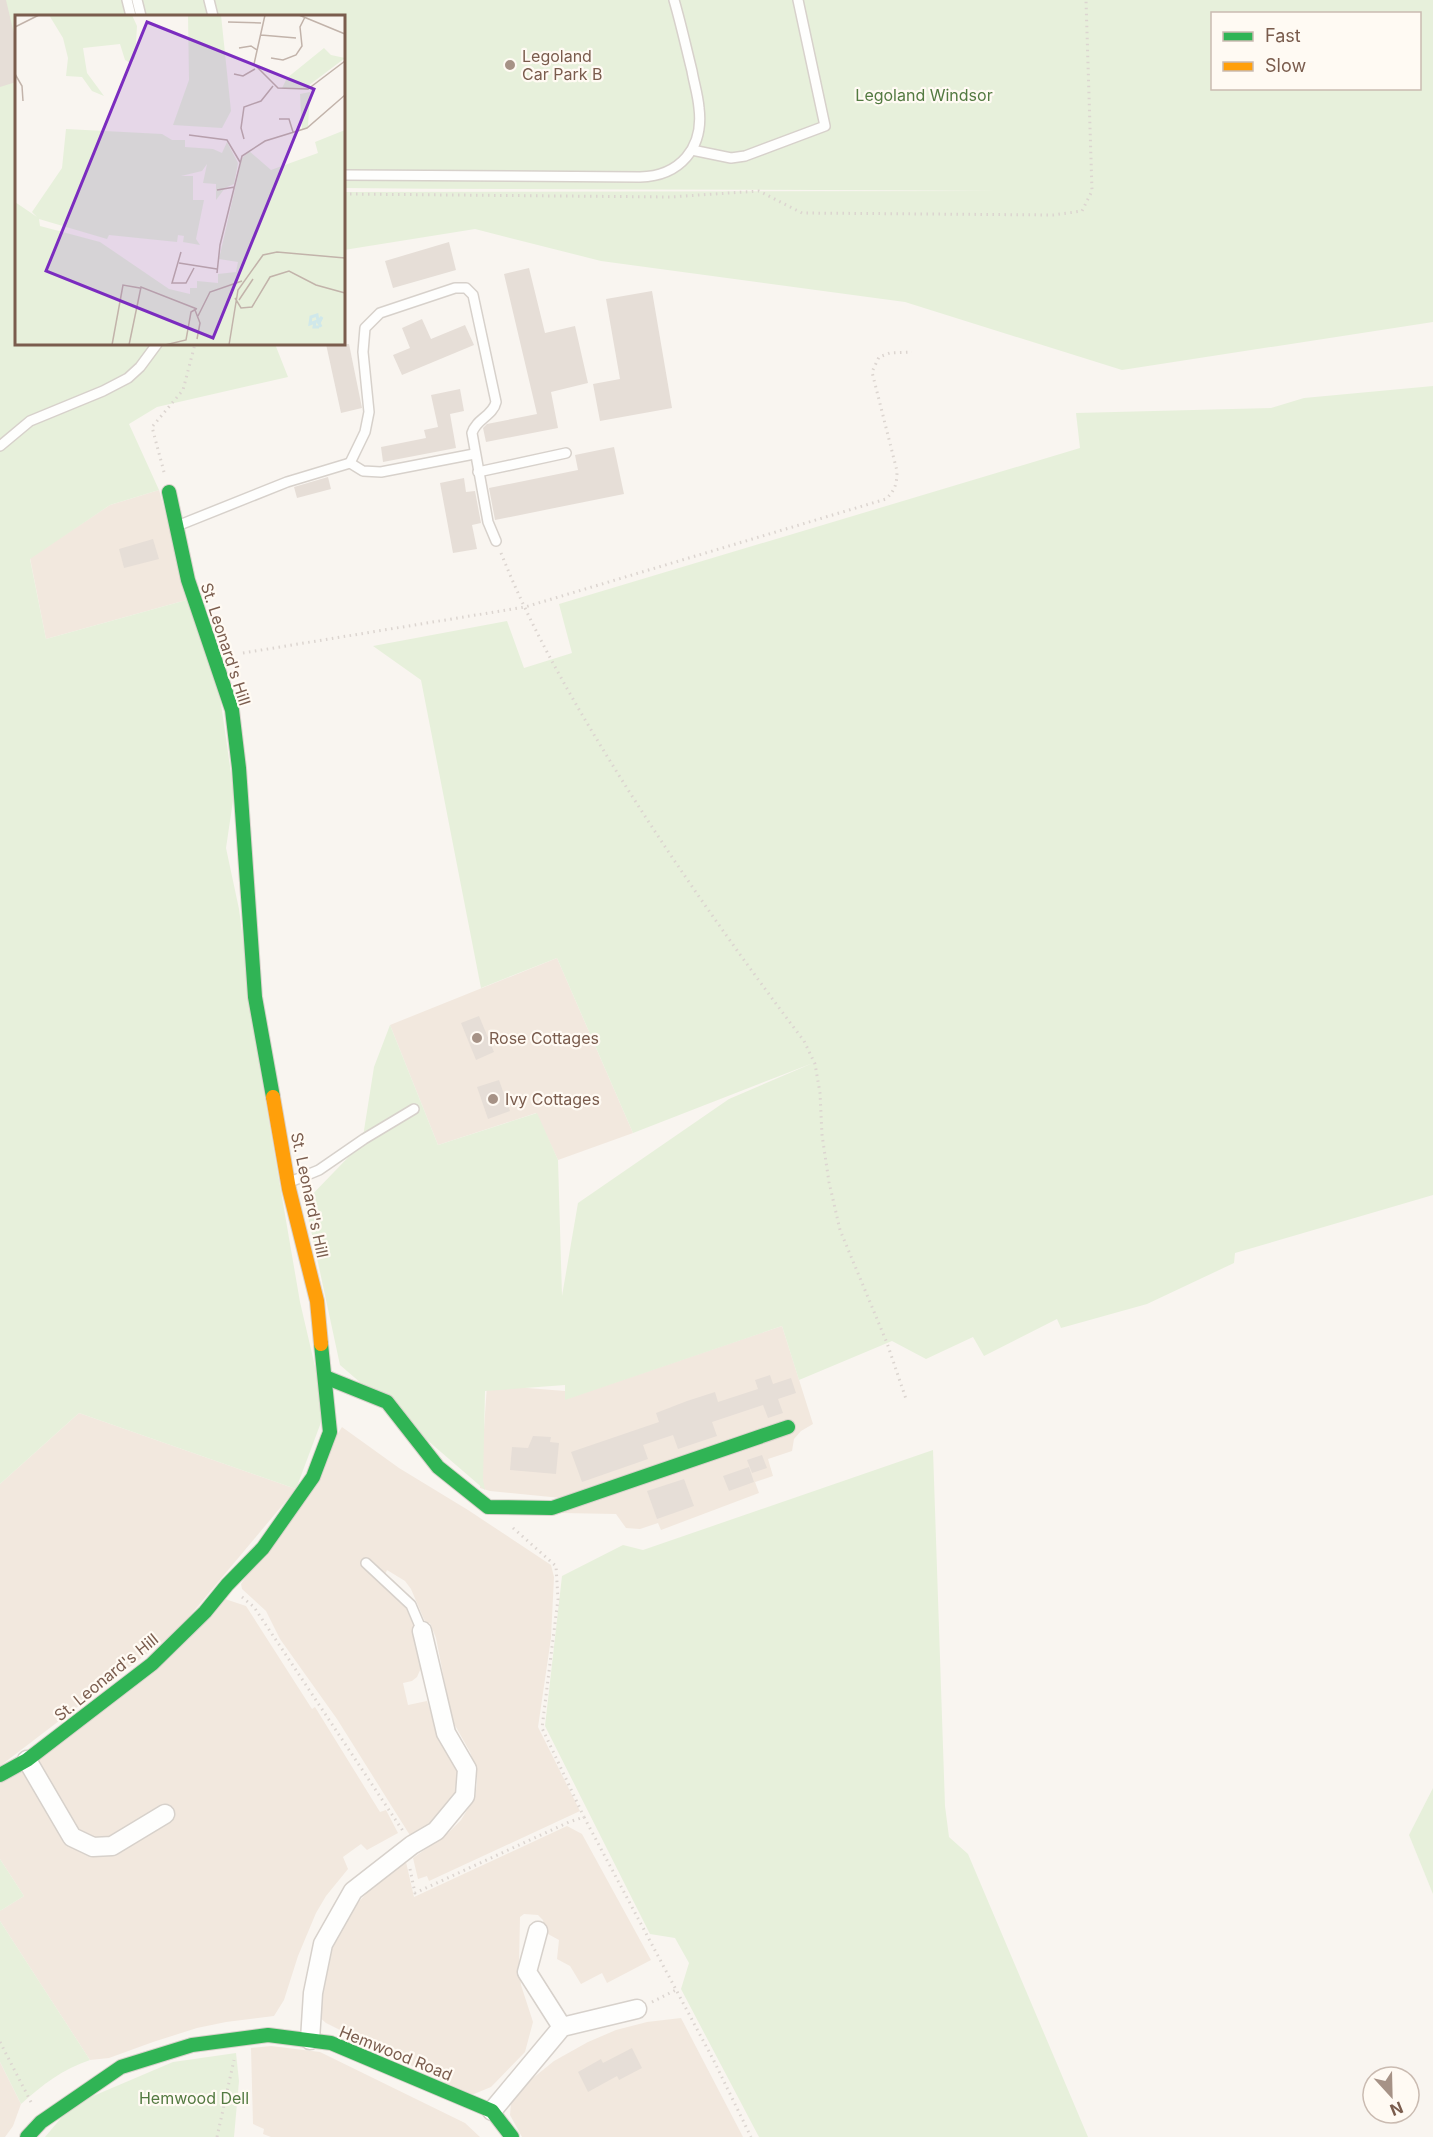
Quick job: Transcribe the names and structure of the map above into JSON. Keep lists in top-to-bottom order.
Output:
{
  "streets": {
    "street": ["St. Leonard's Hill", "Hemwood Road"]
  },
  "parks": ["Legoland Windsor", "Hemwood Dell"],
  "places": ["Legoland Car Park B", "Rose Cottages", "Ivy Cottages"],
  "legend": ["Fast", "Slow"],
  "north": "bottom"
}
